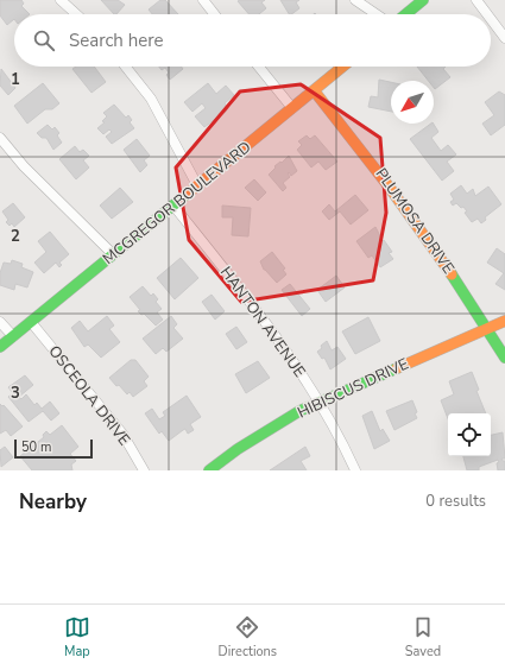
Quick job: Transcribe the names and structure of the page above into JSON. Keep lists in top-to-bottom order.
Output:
{
  "streets": {
    "street": [
      "MCGREGOR BOULEVARD",
      "PLUMOSA DRIVE",
      "HANTON AVENUE",
      "HIBISCUS DRIVE",
      "OSCEOLA DRIVE"
    ]
  },
  "crossings": [
    ["MCGREGOR BOULEVARD", "PLUMOSA DRIVE"],
    ["MCGREGOR BOULEVARD", "HANTON AVENUE"],
    ["MCGREGOR BOULEVARD", "OSCEOLA DRIVE"],
    ["PLUMOSA DRIVE", "HIBISCUS DRIVE"],
    ["HANTON AVENUE", "HIBISCUS DRIVE"]
  ],
  "scale_bar": "50 m",
  "north": "bottom left",
  "page": {
    "search": "Search here",
    "scale": "50 m",
    "heading": ["Nearby", "0 results"],
    "nav": ["Map", "Directions", "Saved"]
  },
  "grid": {
    "rows": ["1", "2", "3"]
  }
}
